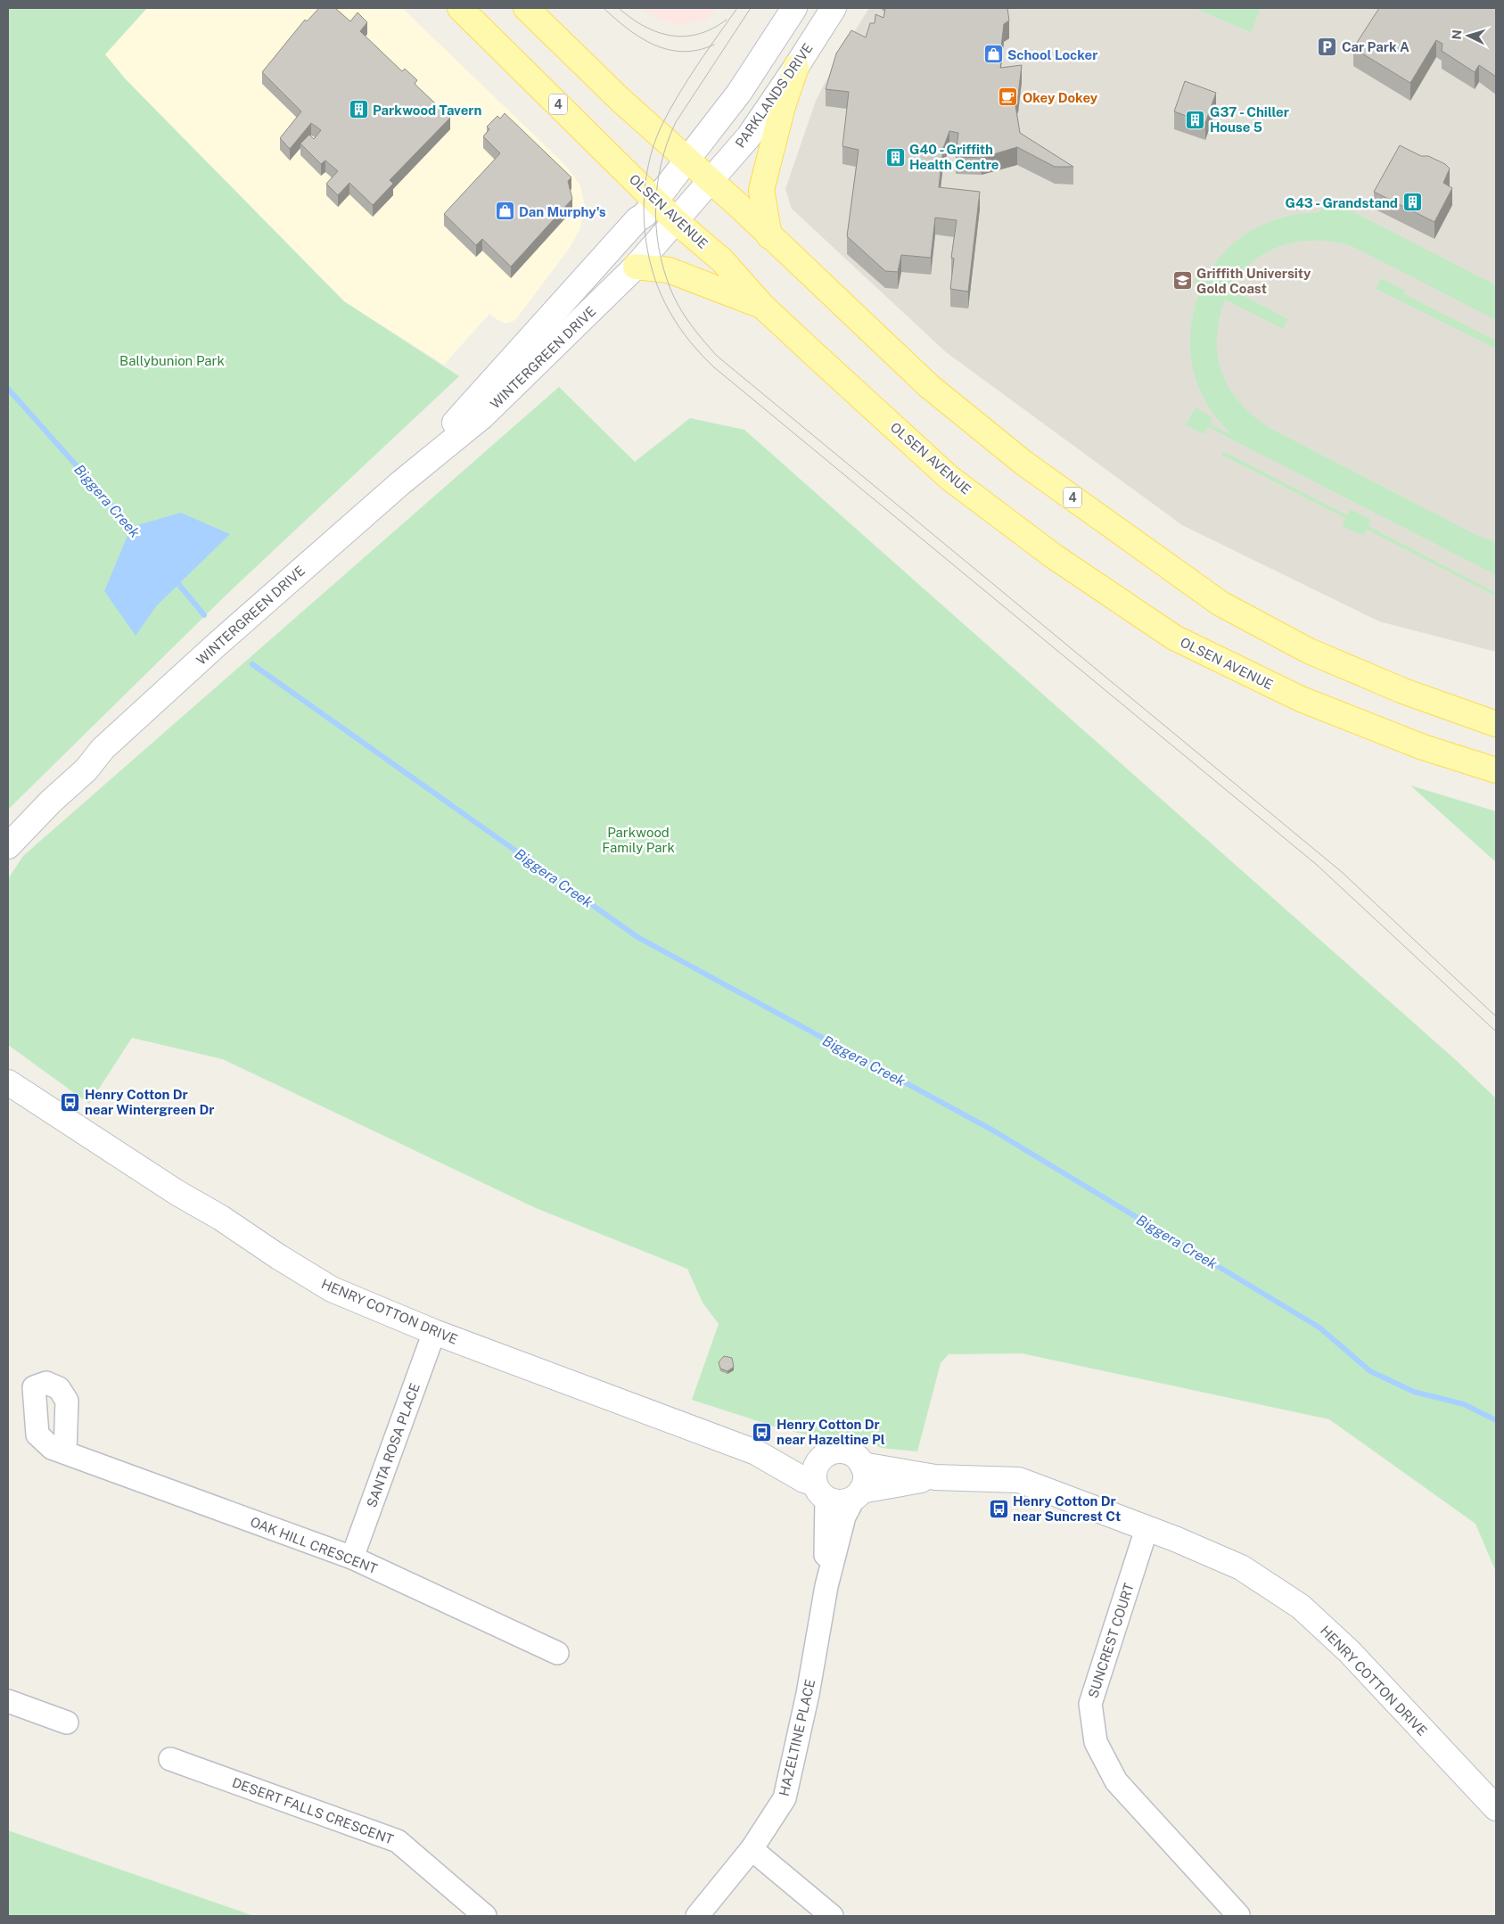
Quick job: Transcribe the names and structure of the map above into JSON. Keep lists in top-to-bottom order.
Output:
{
  "streets": {
    "main road": ["4", "OLSEN AVENUE"],
    "street": [
      "PARKLANDS DRIVE",
      "WINTERGREEN DRIVE",
      "HENRY COTTON DRIVE",
      "SANTA ROSA PLACE",
      "OAK HILL CRESCENT",
      "SUNCREST COURT",
      "HAZELTINE PLACE",
      "DESERT FALLS CRESCENT"
    ]
  },
  "crossings": [
    ["PARKLANDS DRIVE", "4"],
    ["PARKLANDS DRIVE", "OLSEN AVENUE"],
    ["PARKLANDS DRIVE", "WINTERGREEN DRIVE"],
    ["OLSEN AVENUE", "WINTERGREEN DRIVE"],
    ["HENRY COTTON DRIVE", "SANTA ROSA PLACE"],
    ["HENRY COTTON DRIVE", "SUNCREST COURT"],
    ["HENRY COTTON DRIVE", "HAZELTINE PLACE"],
    ["SANTA ROSA PLACE", "OAK HILL CRESCENT"]
  ],
  "water": ["Biggera Creek"],
  "parks": ["Ballybunion Park", "Parkwood Family Park"],
  "places": {
    "parking": ["Car Park A"],
    "shop": ["School Locker", "Dan Murphy's"],
    "cafe": ["Okey Dokey"],
    "building": [
      "Parkwood Tavern",
      "G37 - Chiller House 5",
      "G40 - Griffith Health Centre",
      "G43 - Grandstand"
    ],
    "school or university": ["Griffith University Gold Coast"],
    "bus stop": ["Henry Cotton Dr near Wintergreen Dr", "Henry Cotton Dr near Hazeltine Pl", "Henry Cotton Dr near Suncrest Ct"]
  },
  "north": "left"
}
